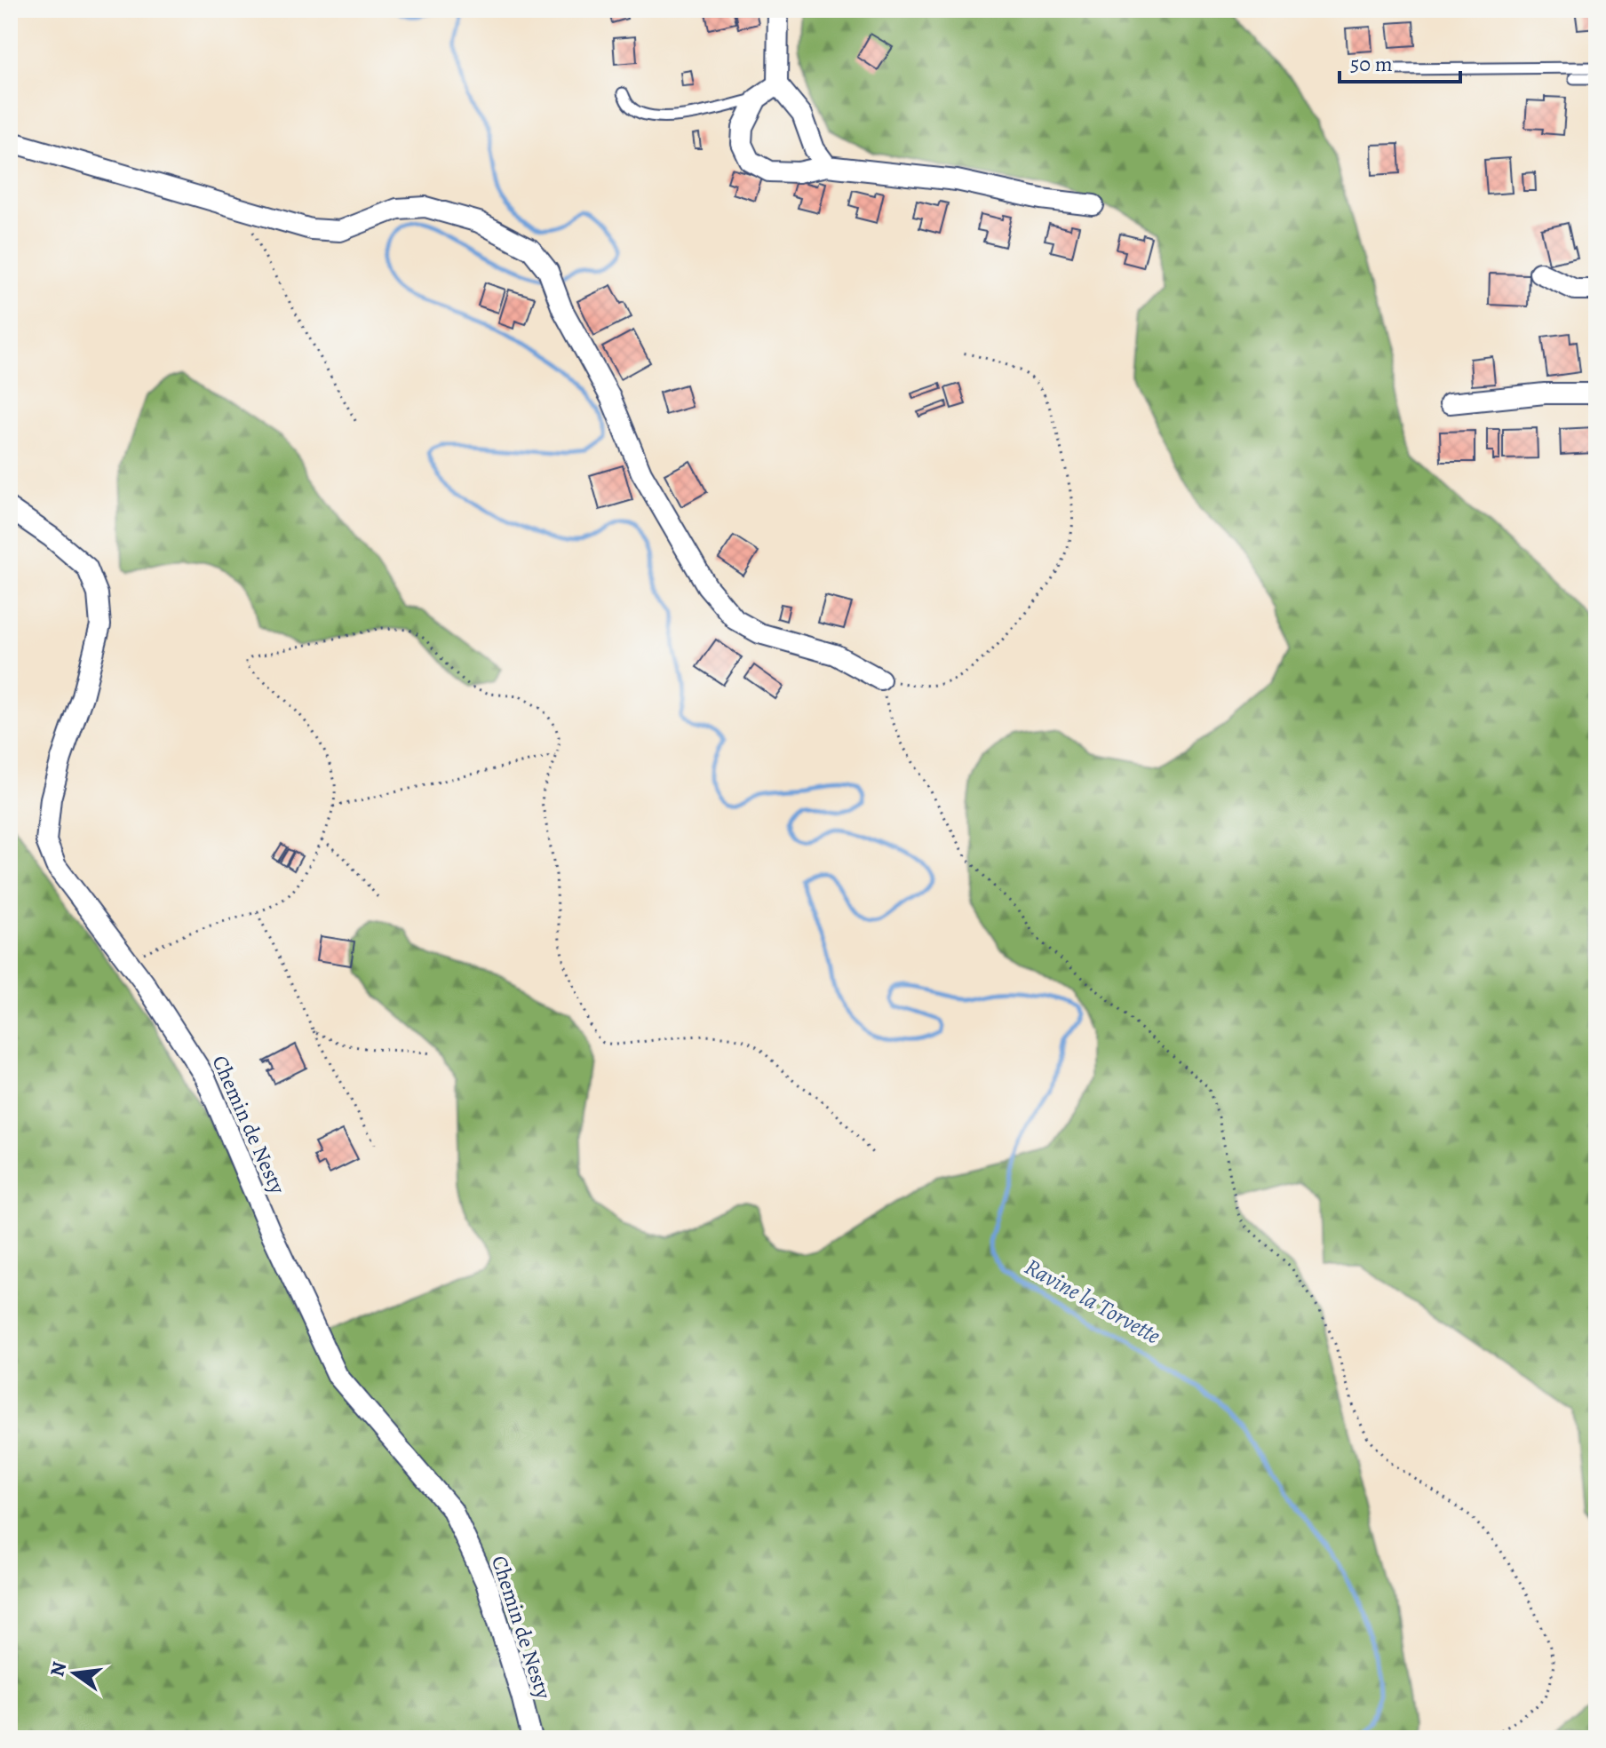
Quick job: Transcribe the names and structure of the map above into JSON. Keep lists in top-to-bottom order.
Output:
{
  "streets": {
    "street": ["Chemin de Nesty"]
  },
  "water": ["Ravine la Torvette"],
  "scale_bar": "50 m",
  "north": "left"
}
